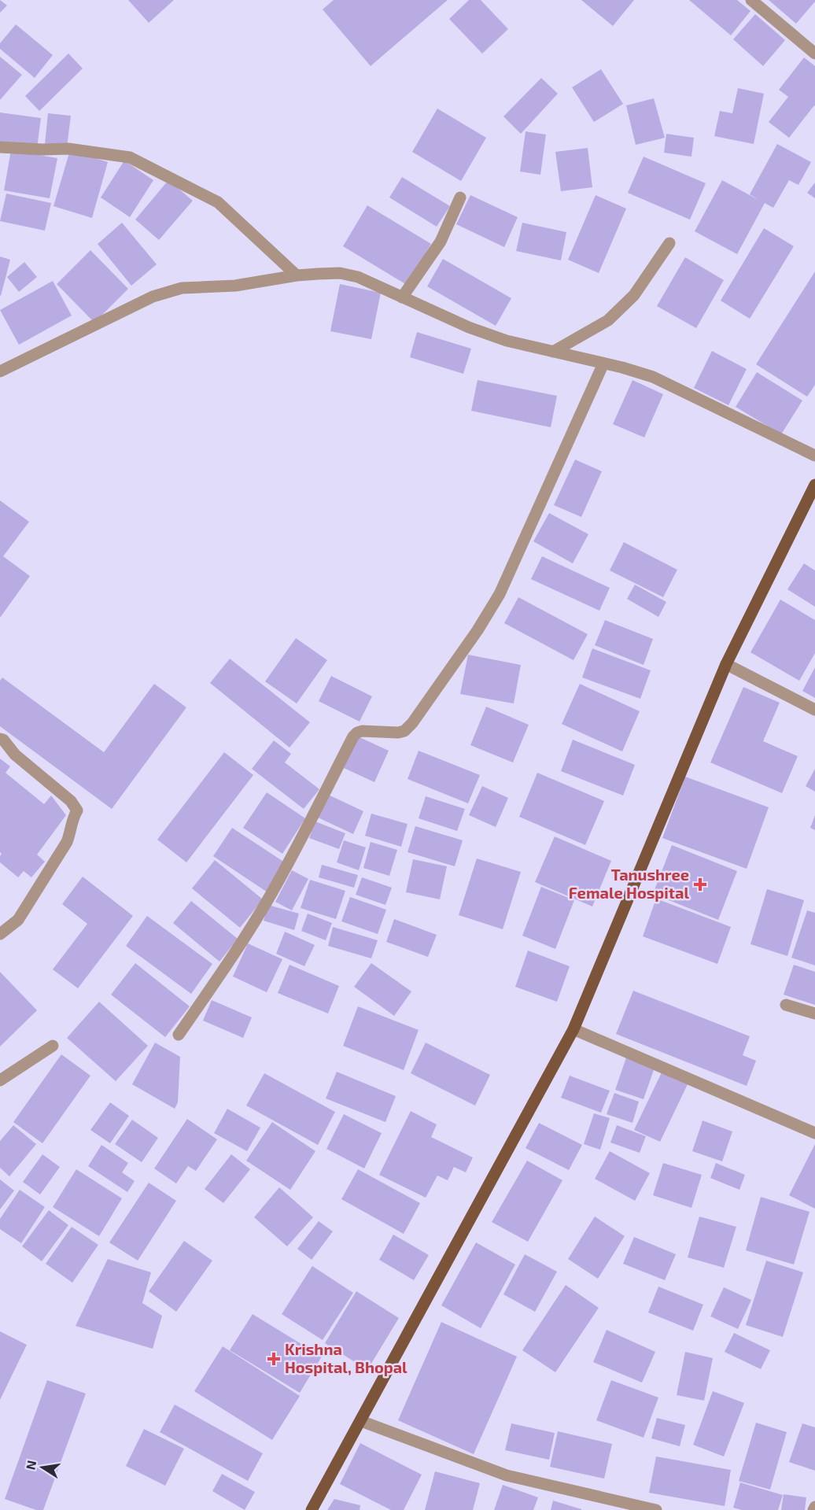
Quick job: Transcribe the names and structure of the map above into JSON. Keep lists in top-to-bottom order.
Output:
{
  "places": {
    "health": ["Tanushree Female Hospital", "Krishna Hospital, Bhopal"]
  },
  "north": "left"
}
